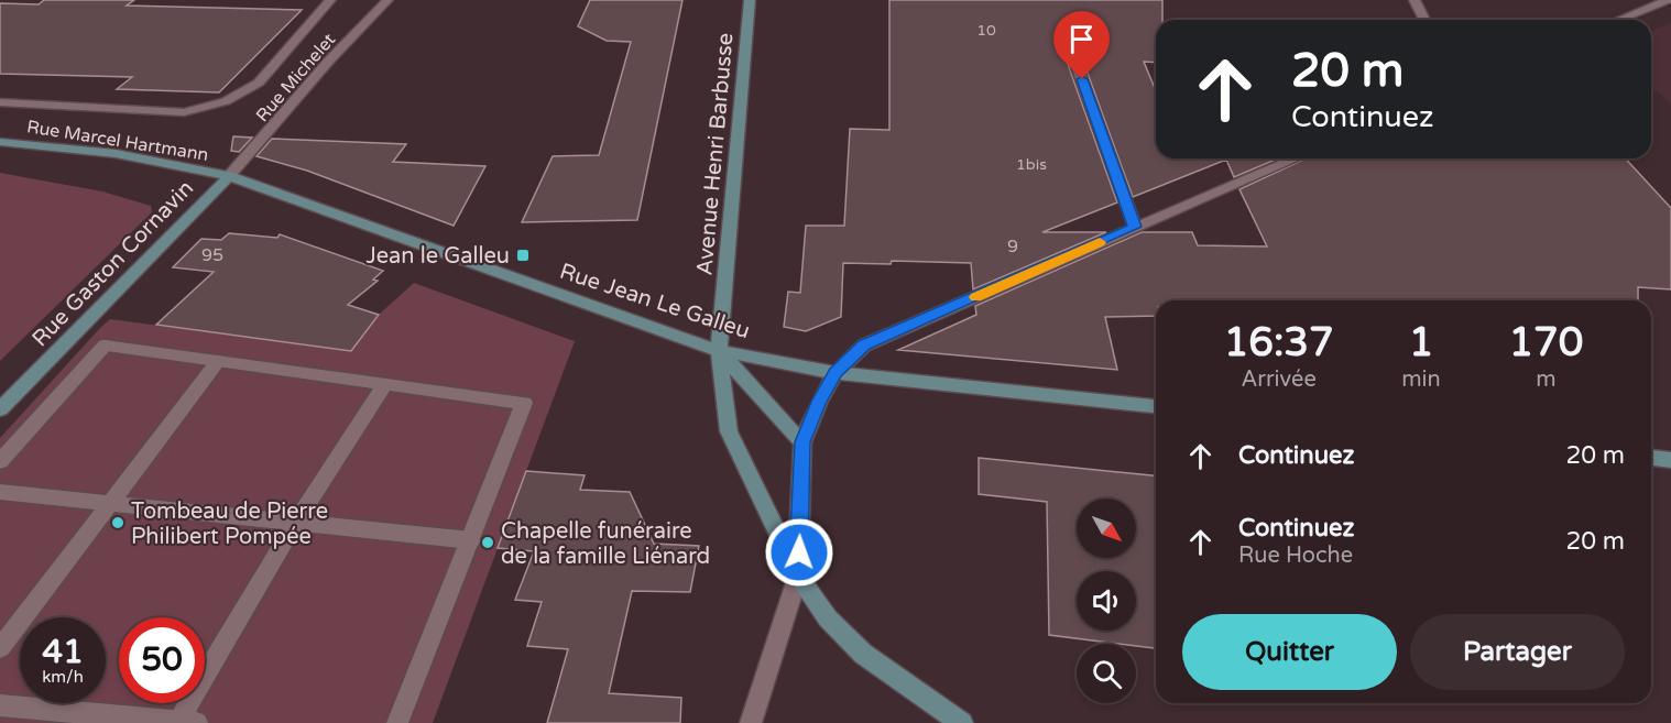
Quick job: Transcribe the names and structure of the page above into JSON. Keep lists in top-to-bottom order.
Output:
{
  "streets": {
    "main road": [
      "Rue Marcel Hartmann",
      "Avenue Henri Barbusse",
      "Rue Gaston Cornavin",
      "Rue Jean Le Galleu"
    ],
    "street": ["Rue Michelet"]
  },
  "crossings": [
    ["Rue Michelet", "Rue Marcel Hartmann"],
    ["Rue Michelet", "Rue Gaston Cornavin"],
    ["Rue Michelet", "Rue Jean Le Galleu"],
    ["Rue Marcel Hartmann", "Rue Gaston Cornavin"],
    ["Rue Marcel Hartmann", "Rue Jean Le Galleu"],
    ["Avenue Henri Barbusse", "Rue Jean Le Galleu"],
    ["Rue Gaston Cornavin", "Rue Jean Le Galleu"]
  ],
  "places": {
    "transit": ["Jean le Galleu"],
    "other": ["Tombeau de Pierre Philibert Pompée", "Chapelle funéraire de la famille Liénard"]
  },
  "house_numbers": [
    "10",
    "1bis",
    "9",
    "95"
  ],
  "north": "bottom right",
  "page": {
    "turn": ["20 m", "Continuez"],
    "eta": [
      "16:37",
      "Arrivée",
      "1",
      "min",
      "170",
      "m"
    ],
    "list": [
      {
        "name": "Continuez",
        "value": "20 m"
      },
      {
        "name": "Continuez",
        "note": "Rue Hoche",
        "value": "20 m"
      }
    ],
    "buttons": ["Quitter", "Partager"],
    "speed": "41 km/h",
    "limit": "50"
  }
}
